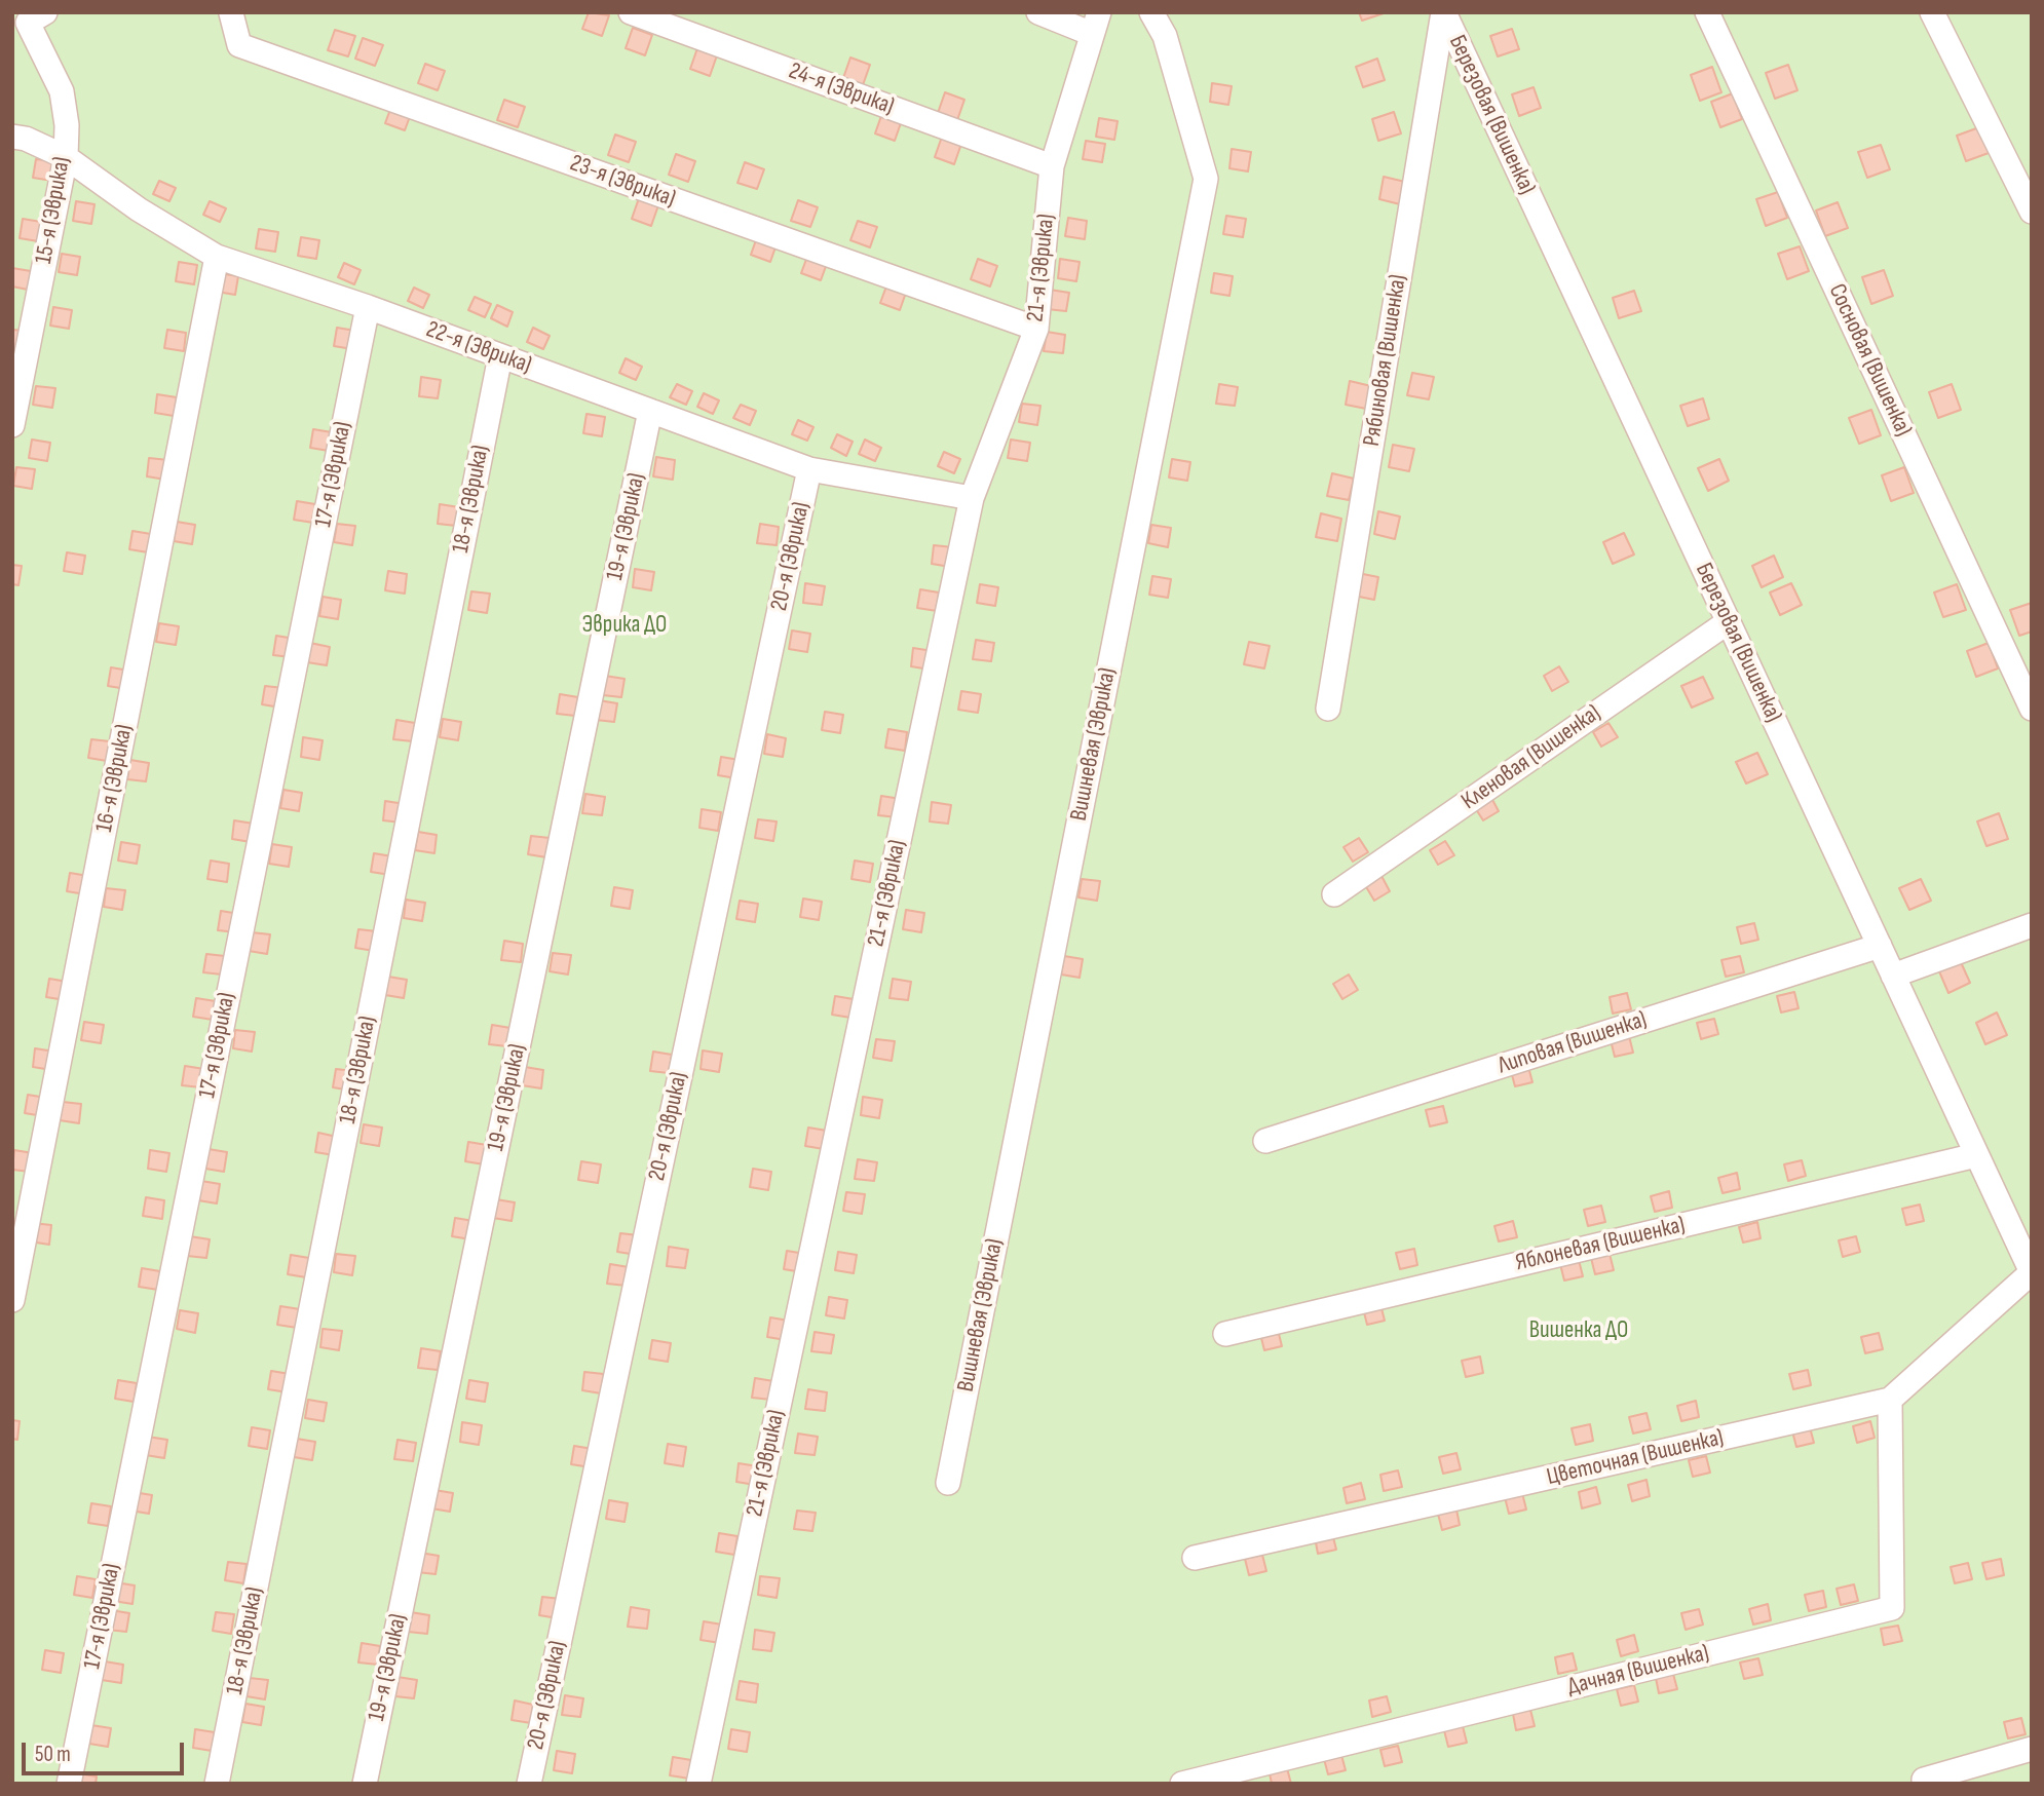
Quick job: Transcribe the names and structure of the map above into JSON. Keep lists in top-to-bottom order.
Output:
{
  "streets": {
    "lane": [
      "24-я (Эврика)",
      "Березовая (Вишенка)",
      "23-я (Эврика)",
      "15-я (Эврика)",
      "21-я (Эврика)",
      "22-я (Эврика)",
      "Рябиновая (Вишенка)",
      "Сосновая (Вишенка)",
      "17-я (Эврика)",
      "18-я (Эврика)",
      "19-я (Эврика)",
      "20-я (Эврика)",
      "Вишневая (Эврика)",
      "Кленовая (Вишенка)",
      "16-я (Эврика)",
      "Липовая (Вишенка)",
      "Яблоневая (Вишенка)",
      "Цветочная (Вишенка)",
      "Дачная (Вишенка)"
    ]
  },
  "crossings": [
    ["24-я (Эврика)", "21-я (Эврика)"],
    ["Березовая (Вишенка)", "Рябиновая (Вишенка)"],
    ["Березовая (Вишенка)", "Кленовая (Вишенка)"],
    ["Березовая (Вишенка)", "Липовая (Вишенка)"],
    ["Березовая (Вишенка)", "Яблоневая (Вишенка)"],
    ["Березовая (Вишенка)", "Цветочная (Вишенка)"],
    ["23-я (Эврика)", "21-я (Эврика)"],
    ["15-я (Эврика)", "22-я (Эврика)"],
    ["21-я (Эврика)", "22-я (Эврика)"],
    ["22-я (Эврика)", "17-я (Эврика)"],
    ["22-я (Эврика)", "18-я (Эврика)"],
    ["22-я (Эврика)", "19-я (Эврика)"],
    ["22-я (Эврика)", "20-я (Эврика)"],
    ["22-я (Эврика)", "16-я (Эврика)"],
    ["Цветочная (Вишенка)", "Дачная (Вишенка)"]
  ],
  "parks": ["Эврика ДО", "Вишенка ДО"],
  "scale_bar": "50 m"
}
